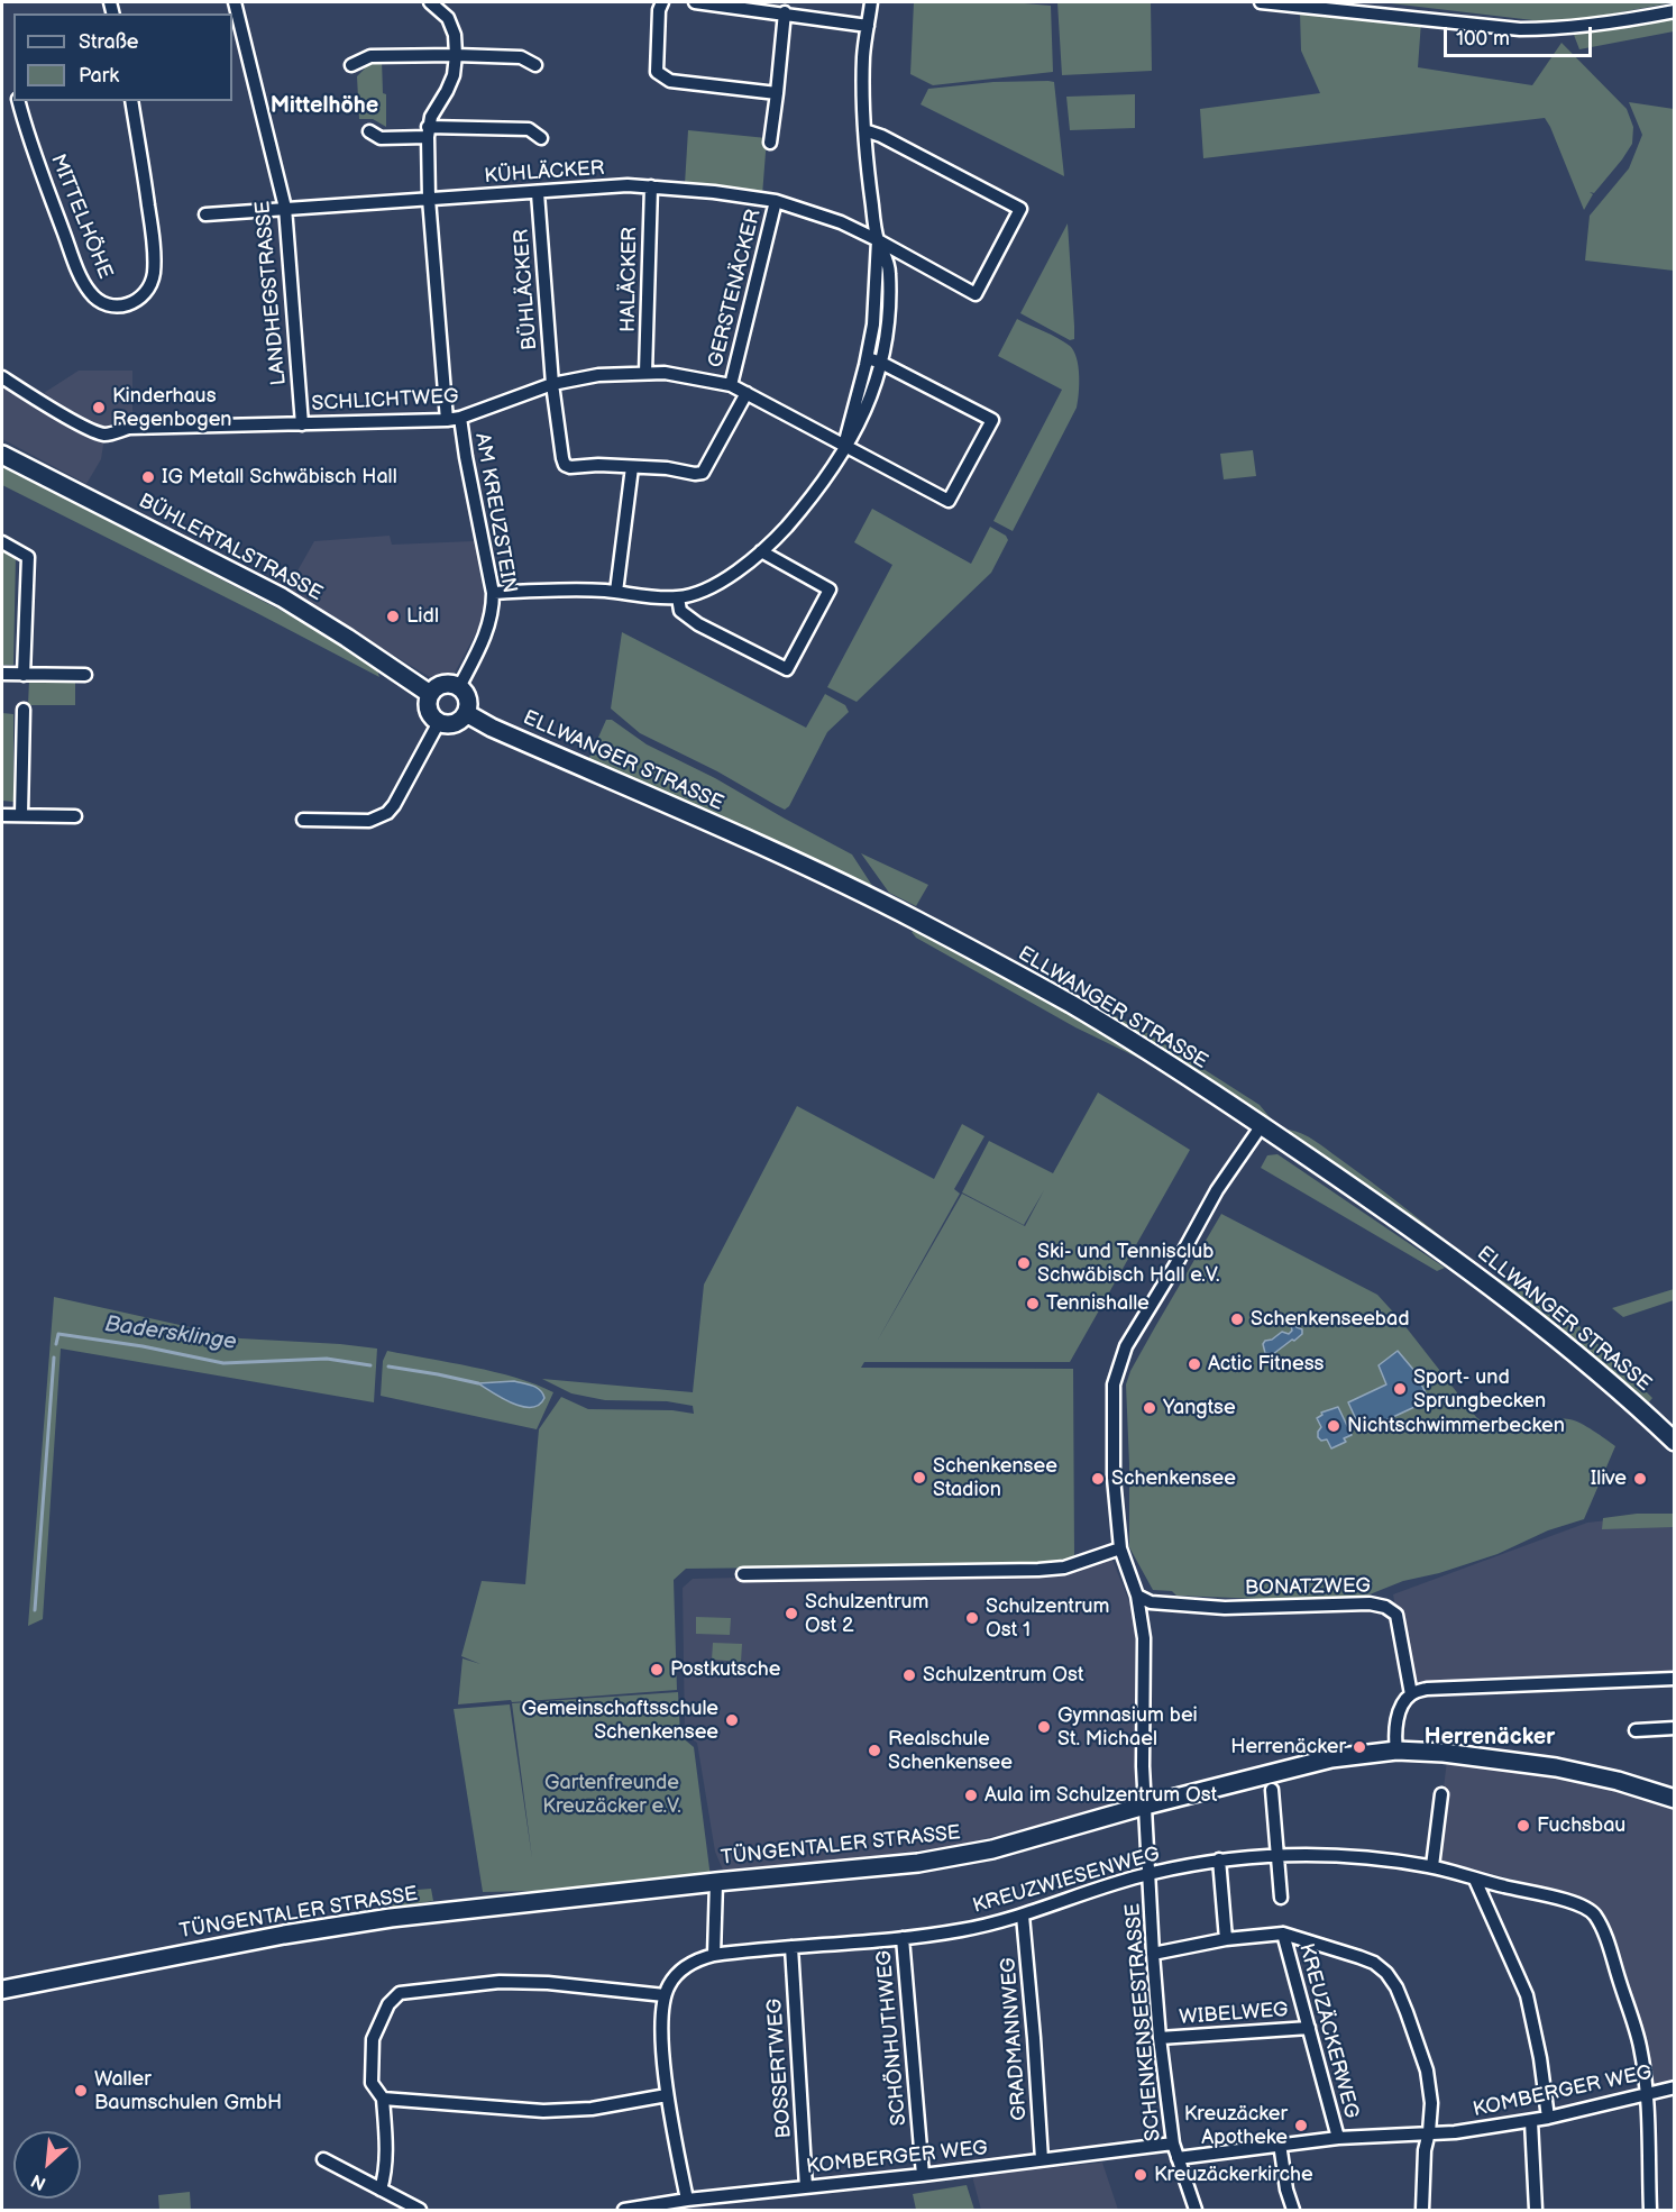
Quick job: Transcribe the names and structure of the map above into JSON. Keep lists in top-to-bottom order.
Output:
{
  "streets": {
    "main road": ["BÜHLERTALSTRASSE", "ELLWANGER STRASSE", "TÜNGENTALER STRASSE"],
    "street": [
      "KÜHLÄCKER",
      "MITTELHÖHE",
      "HALÄCKER",
      "GERSTENÄCKER",
      "BÜHLÄCKER",
      "LANDHEGSTRASSE",
      "SCHLICHTWEG",
      "AM KREUZSTEIN",
      "BONATZWEG",
      "KREUZWIESENWEG",
      "WIBELWEG",
      "SCHENKENSEESTRASSE",
      "KREUZÄCKERWEG",
      "SCHÖNHUTHWEG",
      "GRADMANNWEG",
      "BOSSERTWEG",
      "KOMBERGER WEG"
    ]
  },
  "crossings": [
    ["KÜHLÄCKER", "HALÄCKER"],
    ["KÜHLÄCKER", "GERSTENÄCKER"],
    ["KÜHLÄCKER", "BÜHLÄCKER"],
    ["KÜHLÄCKER", "LANDHEGSTRASSE"],
    ["KÜHLÄCKER", "AM KREUZSTEIN"],
    ["HALÄCKER", "SCHLICHTWEG"],
    ["GERSTENÄCKER", "SCHLICHTWEG"],
    ["BÜHLÄCKER", "SCHLICHTWEG"],
    ["LANDHEGSTRASSE", "SCHLICHTWEG"],
    ["SCHLICHTWEG", "AM KREUZSTEIN"],
    ["AM KREUZSTEIN", "BÜHLERTALSTRASSE"],
    ["AM KREUZSTEIN", "ELLWANGER STRASSE"],
    ["BÜHLERTALSTRASSE", "ELLWANGER STRASSE"],
    ["ELLWANGER STRASSE", "SCHENKENSEESTRASSE"],
    ["BONATZWEG", "SCHENKENSEESTRASSE"],
    ["TÜNGENTALER STRASSE", "SCHENKENSEESTRASSE"],
    ["KREUZWIESENWEG", "SCHENKENSEESTRASSE"],
    ["KREUZWIESENWEG", "SCHÖNHUTHWEG"],
    ["KREUZWIESENWEG", "GRADMANNWEG"],
    ["KREUZWIESENWEG", "BOSSERTWEG"],
    ["KREUZWIESENWEG", "KOMBERGER WEG"],
    ["WIBELWEG", "SCHENKENSEESTRASSE"],
    ["WIBELWEG", "KREUZÄCKERWEG"],
    ["SCHENKENSEESTRASSE", "KOMBERGER WEG"],
    ["KREUZÄCKERWEG", "KOMBERGER WEG"],
    ["SCHÖNHUTHWEG", "KOMBERGER WEG"],
    ["GRADMANNWEG", "KOMBERGER WEG"],
    ["BOSSERTWEG", "KOMBERGER WEG"]
  ],
  "districts": ["Mittelhöhe", "Herrenäcker"],
  "water": ["Badersklinge"],
  "parks": ["Gartenfreunde Kreuzäcker e.V."],
  "places": [
    "Kinderhaus Regenbogen",
    "IG Metall Schwäbisch Hall",
    "Lidl",
    "Ski- und Tennisclub Schwäbisch Hall e.V.",
    "Tennishalle",
    "Schenkenseebad",
    "Actic Fitness",
    "Sport- und Sprungbecken",
    "Yangtse",
    "Nichtschwimmerbecken",
    "Schenkensee Stadion",
    "Schenkensee",
    "Ilive",
    "Schulzentrum Ost 2",
    "Schulzentrum Ost 1",
    "Postkutsche",
    "Schulzentrum Ost",
    "Gemeinschaftsschule Schenkensee",
    "Gymnasium bei St. Michael",
    "Herrenäcker",
    "Realschule Schenkensee",
    "Aula im Schulzentrum Ost",
    "Fuchsbau",
    "Waller Baumschulen GmbH",
    "Kreuzäcker Apotheke",
    "Kreuzäckerkirche"
  ],
  "legend": ["Straße", "Park"],
  "scale_bar": "100 m",
  "north": "bottom left"
}
